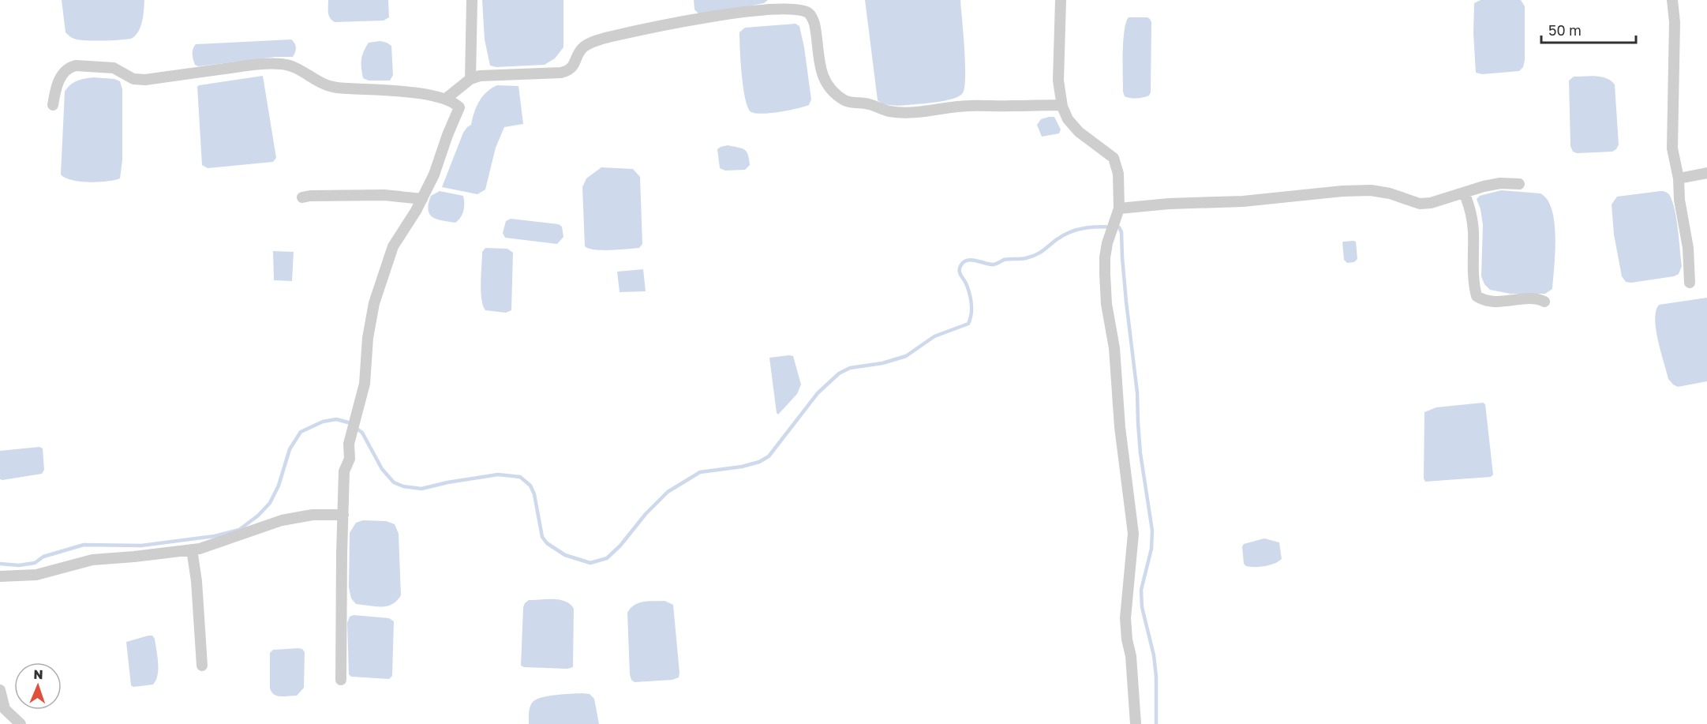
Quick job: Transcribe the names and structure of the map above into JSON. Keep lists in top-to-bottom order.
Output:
{
  "scale_bar": "50 m",
  "north": "top"
}
